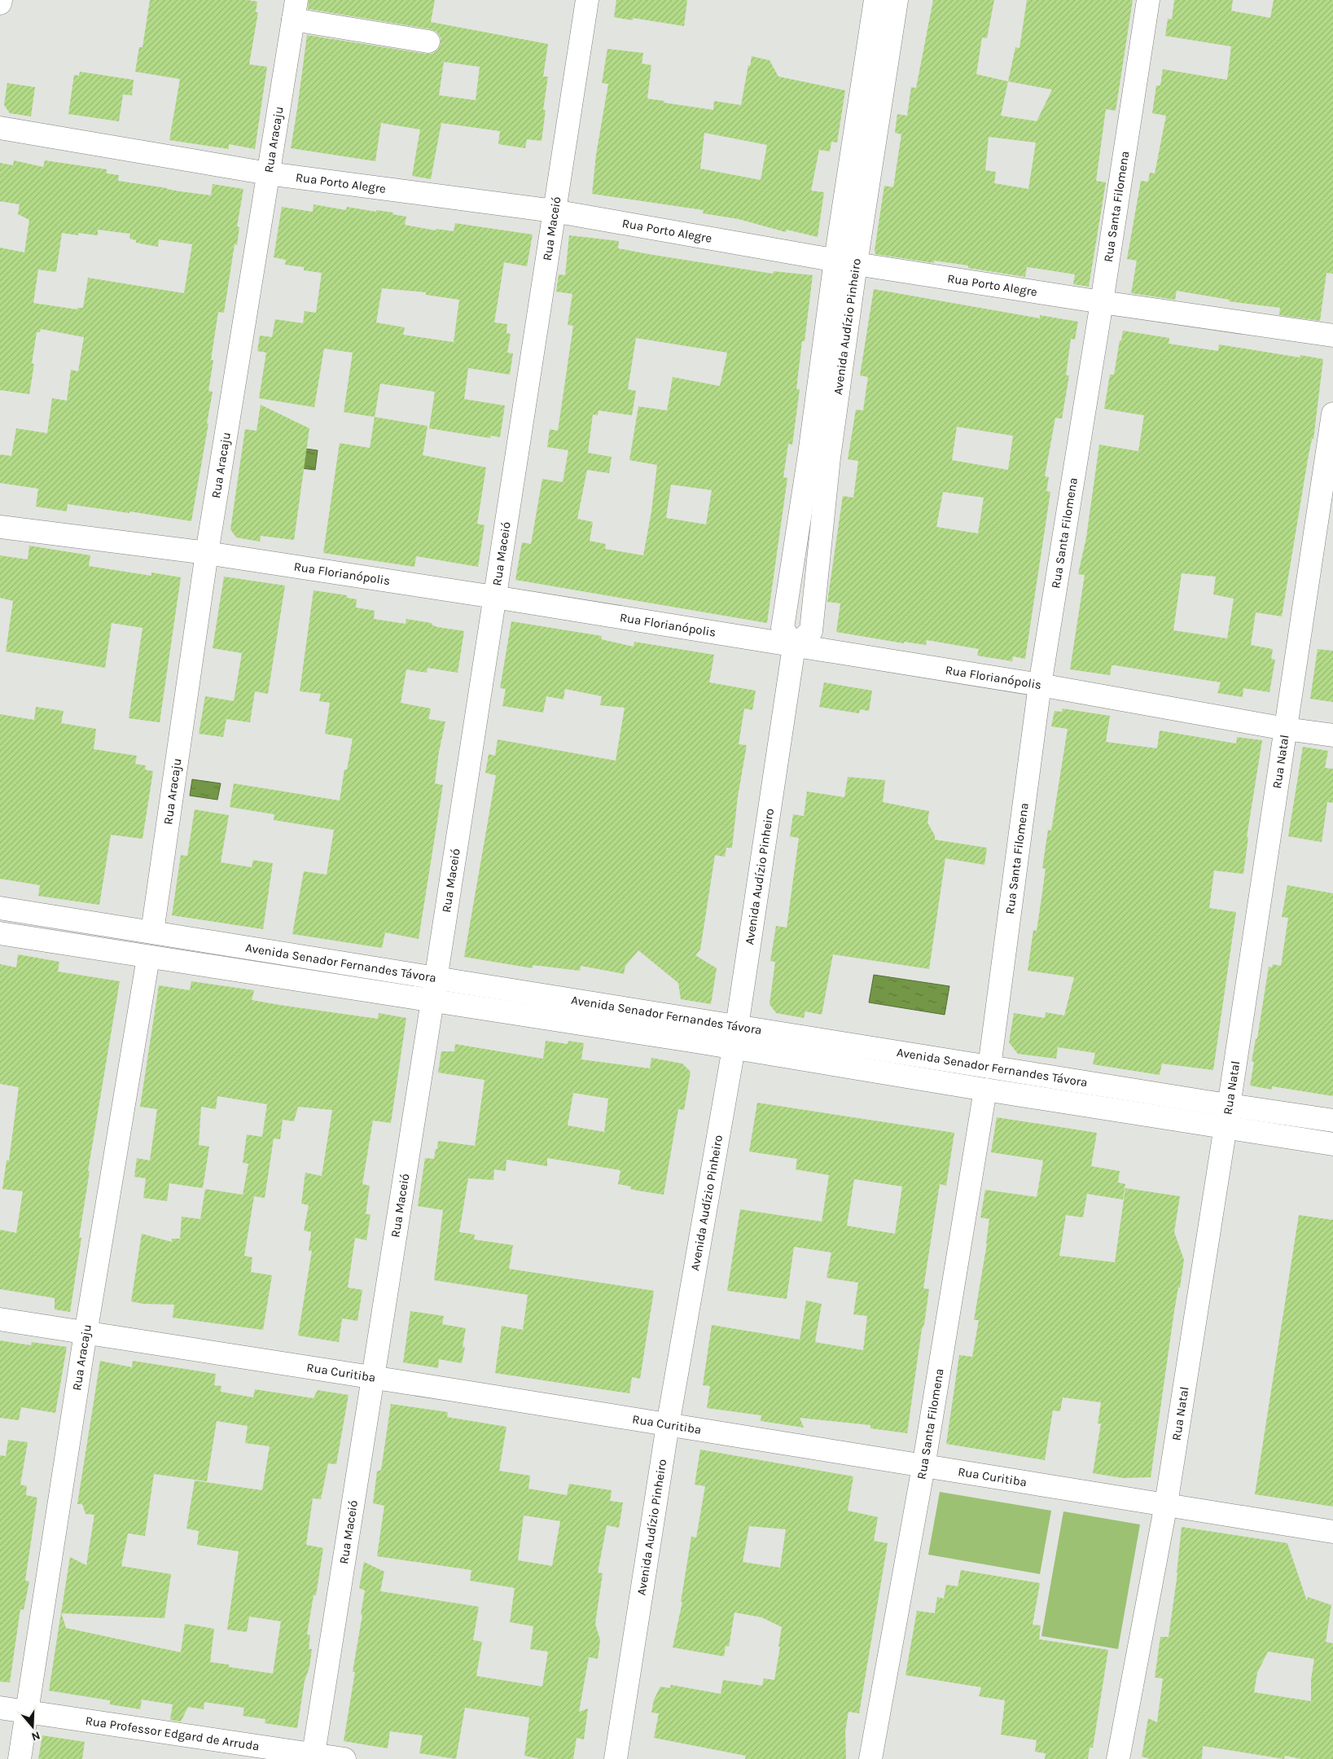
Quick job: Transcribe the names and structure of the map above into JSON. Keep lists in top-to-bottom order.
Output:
{
  "streets": {
    "street": [
      "Rua Aracaju",
      "Rua Porto Alegre",
      "Rua Santa Filomena",
      "Rua Maceió",
      "Avenida Audízio Pinheiro",
      "Rua Florianópolis",
      "Rua Natal",
      "Avenida Senador Fernandes Távora",
      "Rua Curitiba",
      "Rua Professor Edgard de Arruda"
    ]
  },
  "crossings": [
    ["Rua Aracaju", "Rua Porto Alegre"],
    ["Rua Aracaju", "Rua Florianópolis"],
    ["Rua Aracaju", "Avenida Senador Fernandes Távora"],
    ["Rua Aracaju", "Rua Curitiba"],
    ["Rua Aracaju", "Rua Professor Edgard de Arruda"],
    ["Rua Porto Alegre", "Rua Santa Filomena"],
    ["Rua Porto Alegre", "Rua Maceió"],
    ["Rua Porto Alegre", "Avenida Audízio Pinheiro"],
    ["Rua Santa Filomena", "Rua Florianópolis"],
    ["Rua Santa Filomena", "Avenida Senador Fernandes Távora"],
    ["Rua Santa Filomena", "Rua Curitiba"],
    ["Rua Maceió", "Rua Florianópolis"],
    ["Rua Maceió", "Avenida Senador Fernandes Távora"],
    ["Rua Maceió", "Rua Curitiba"],
    ["Rua Maceió", "Rua Professor Edgard de Arruda"],
    ["Avenida Audízio Pinheiro", "Rua Florianópolis"],
    ["Avenida Audízio Pinheiro", "Avenida Senador Fernandes Távora"],
    ["Avenida Audízio Pinheiro", "Rua Curitiba"],
    ["Rua Florianópolis", "Rua Natal"],
    ["Rua Natal", "Avenida Senador Fernandes Távora"],
    ["Rua Natal", "Rua Curitiba"]
  ],
  "north": "bottom"
}
